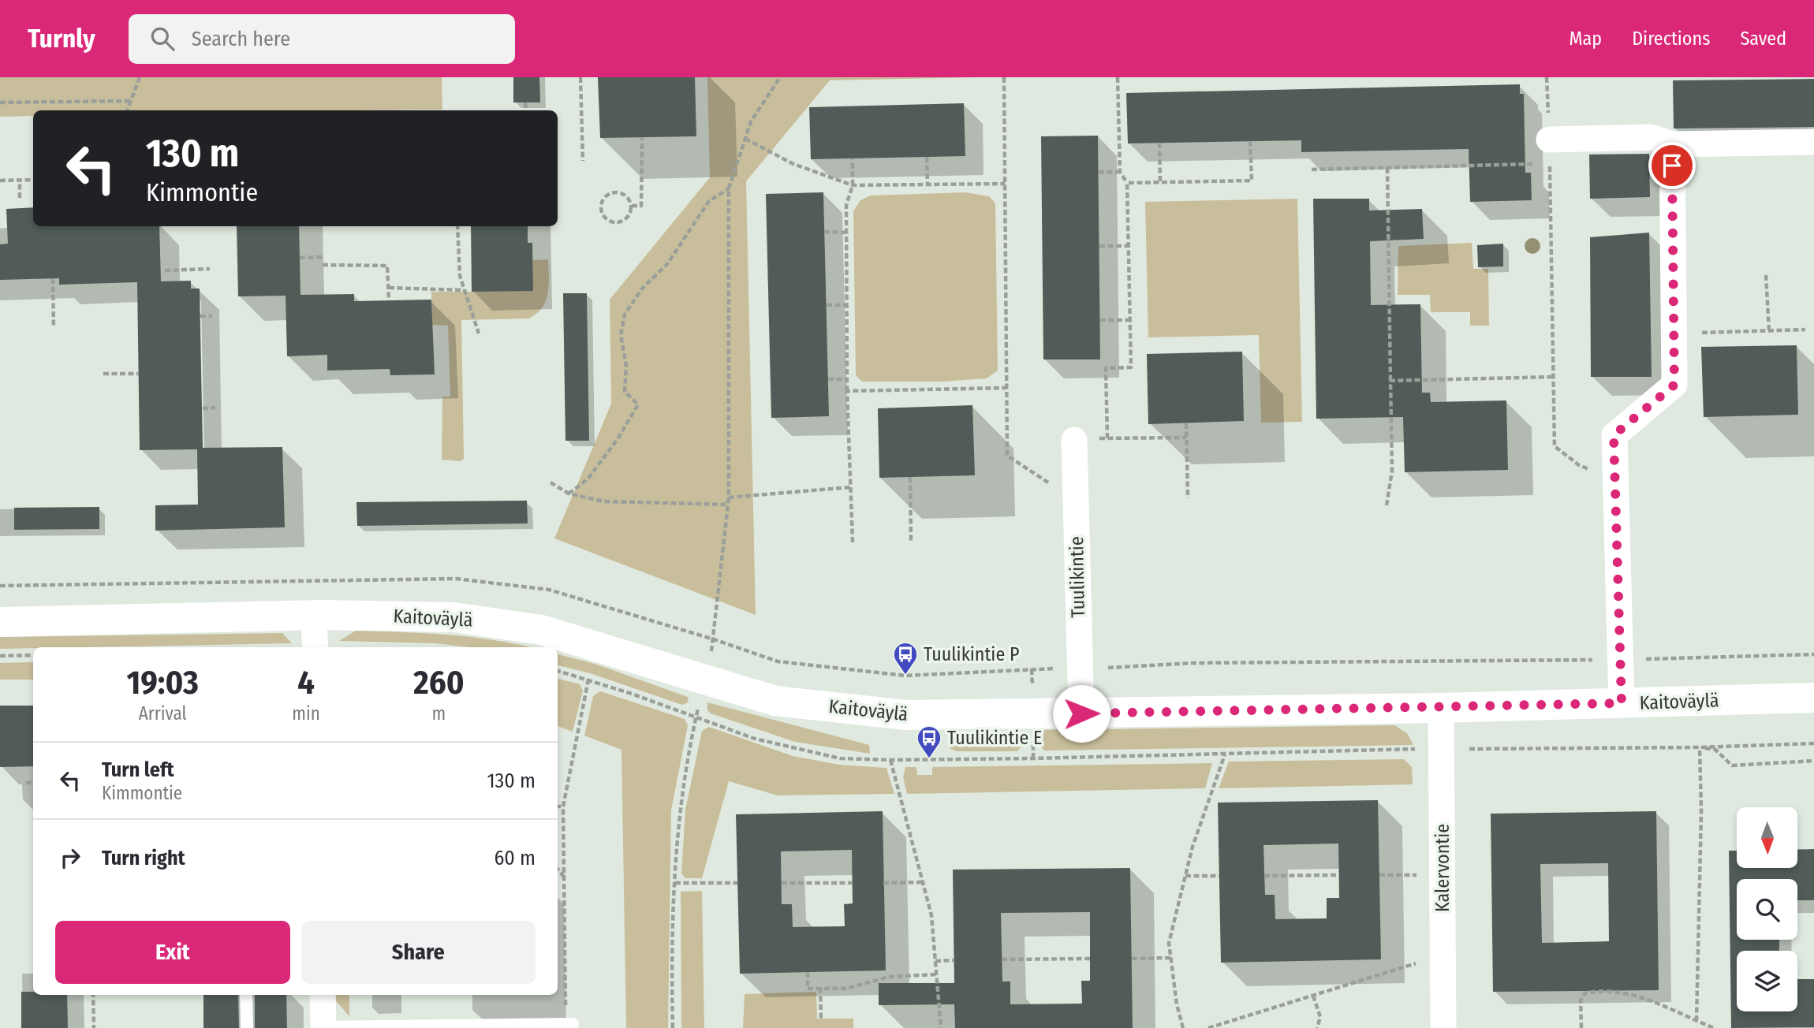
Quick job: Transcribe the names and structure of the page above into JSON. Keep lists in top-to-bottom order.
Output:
{
  "streets": {
    "street": ["Tuulikintie", "Kaitoväylä", "Kalervontie"]
  },
  "crossings": [
    ["Tuulikintie", "Kaitoväylä"],
    ["Kaitoväylä", "Kalervontie"]
  ],
  "places": {
    "bus stop": ["Tuulikintie P", "Tuulikintie E"]
  },
  "north": "bottom",
  "page": {
    "header": "Turnly",
    "search": "Search here",
    "nav": ["Map", "Directions", "Saved"],
    "turn": ["130 m", "Kimmontie"],
    "eta": [
      "19:03",
      "Arrival",
      "4",
      "min",
      "260",
      "m"
    ],
    "list": [
      {
        "name": "Turn left",
        "note": "Kimmontie",
        "value": "130 m"
      },
      {
        "name": "Turn right",
        "value": "60 m"
      }
    ],
    "buttons": ["Exit", "Share"]
  }
}
